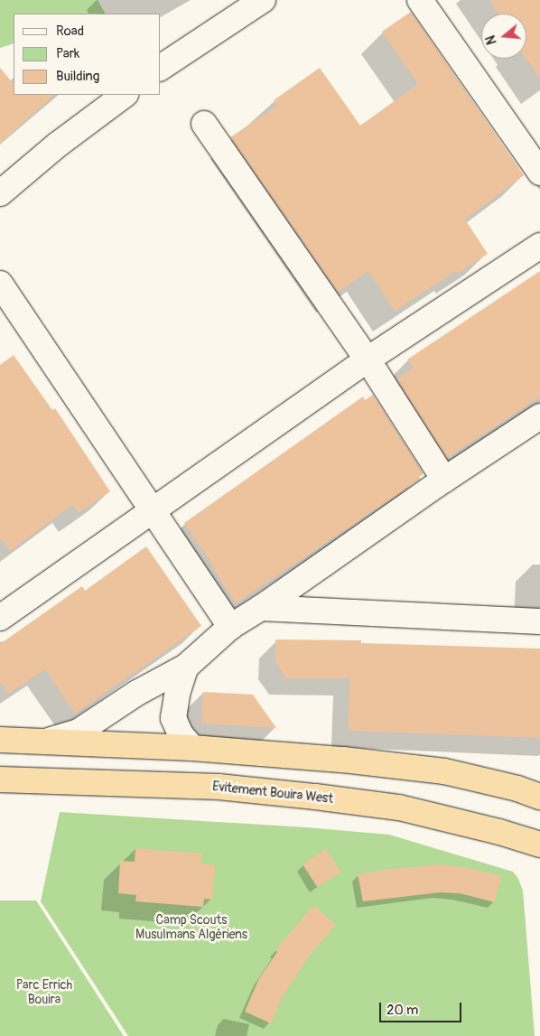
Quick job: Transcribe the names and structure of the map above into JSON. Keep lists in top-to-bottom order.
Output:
{
  "streets": {
    "highway": ["Evitement Bouira West"]
  },
  "parks": ["Camp Scouts Musulmans Algériens", "Parc Errich Bouira"],
  "legend": ["Road", "Park", "Building"],
  "scale_bar": "20 m",
  "north": "left"
}
